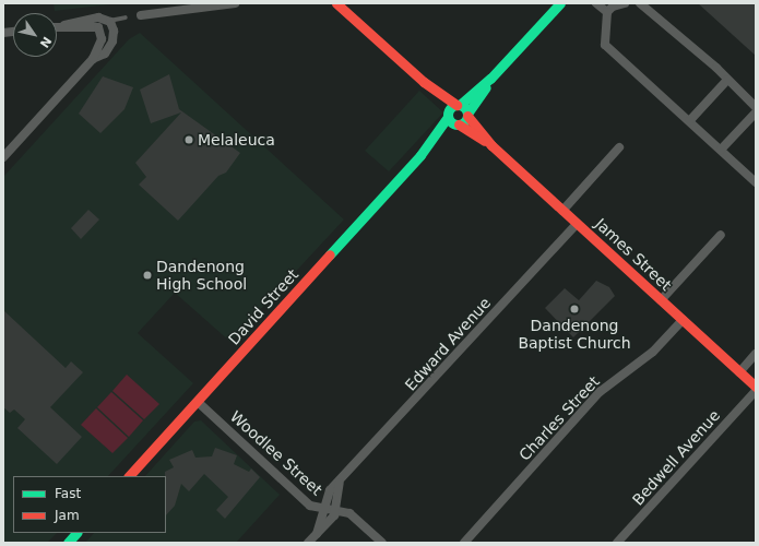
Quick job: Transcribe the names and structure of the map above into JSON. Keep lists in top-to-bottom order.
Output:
{
  "streets": {
    "main road": ["James Street", "David Street"],
    "street": [
      "Edward Avenue",
      "Charles Street",
      "Woodlee Street",
      "Bedwell Avenue"
    ]
  },
  "crossings": [
    ["James Street", "David Street"],
    ["James Street", "Edward Avenue"],
    ["James Street", "Charles Street"],
    ["David Street", "Woodlee Street"],
    ["Edward Avenue", "Woodlee Street"]
  ],
  "places": ["Melaleuca", "Dandenong High School", "Dandenong Baptist Church"],
  "legend": ["Fast", "Jam"],
  "north": "bottom right"
}
